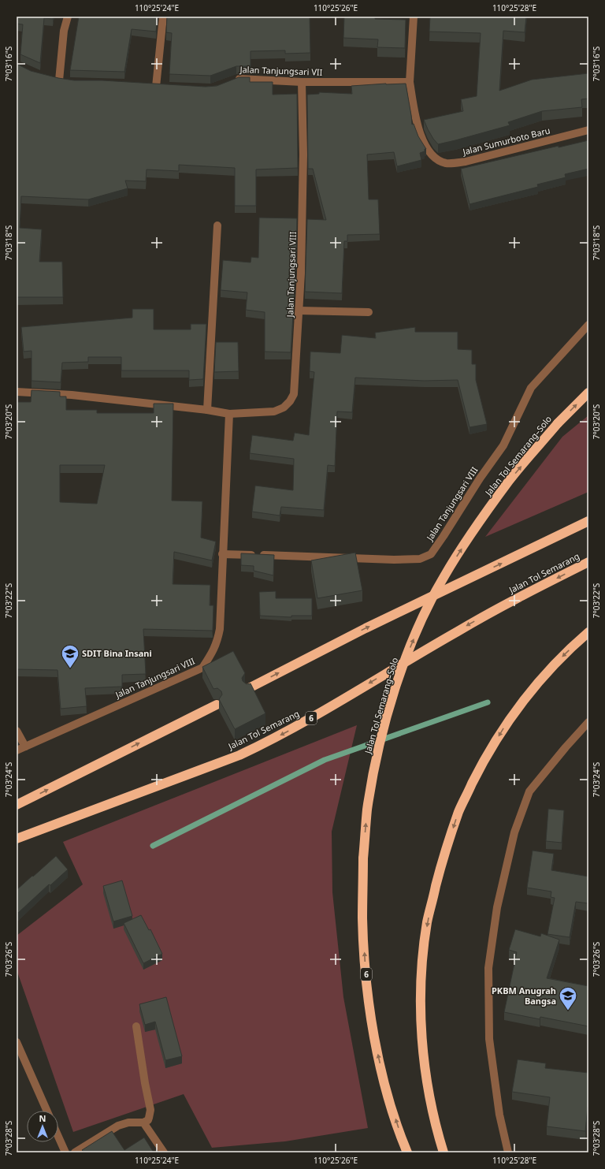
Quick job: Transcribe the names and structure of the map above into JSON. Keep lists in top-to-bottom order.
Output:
{
  "streets": {
    "highway": ["Jalan Tol Semarang–Solo", "Jalan Tol Semarang", "6"],
    "street": ["Jalan Tanjungsari VII", "Jalan Sumurboto Baru", "Jalan Tanjungsari VIII"]
  },
  "crossings": [
    ["Jalan Tanjungsari VII", "Jalan Sumurboto Baru"],
    ["Jalan Tanjungsari VII", "Jalan Tanjungsari VIII"]
  ],
  "places": {
    "school or university": ["SDIT Bina Insani", "PKBM Anugrah Bangsa"]
  },
  "north": "top",
  "coordinates": [
    "110°25'24\"E",
    "110°25'26\"E",
    "110°25'28\"E",
    "7°03'16\"S",
    "7°03'18\"S",
    "7°03'20\"S",
    "7°03'22\"S",
    "7°03'24\"S",
    "7°03'26\"S",
    "7°03'28\"S"
  ]
}
